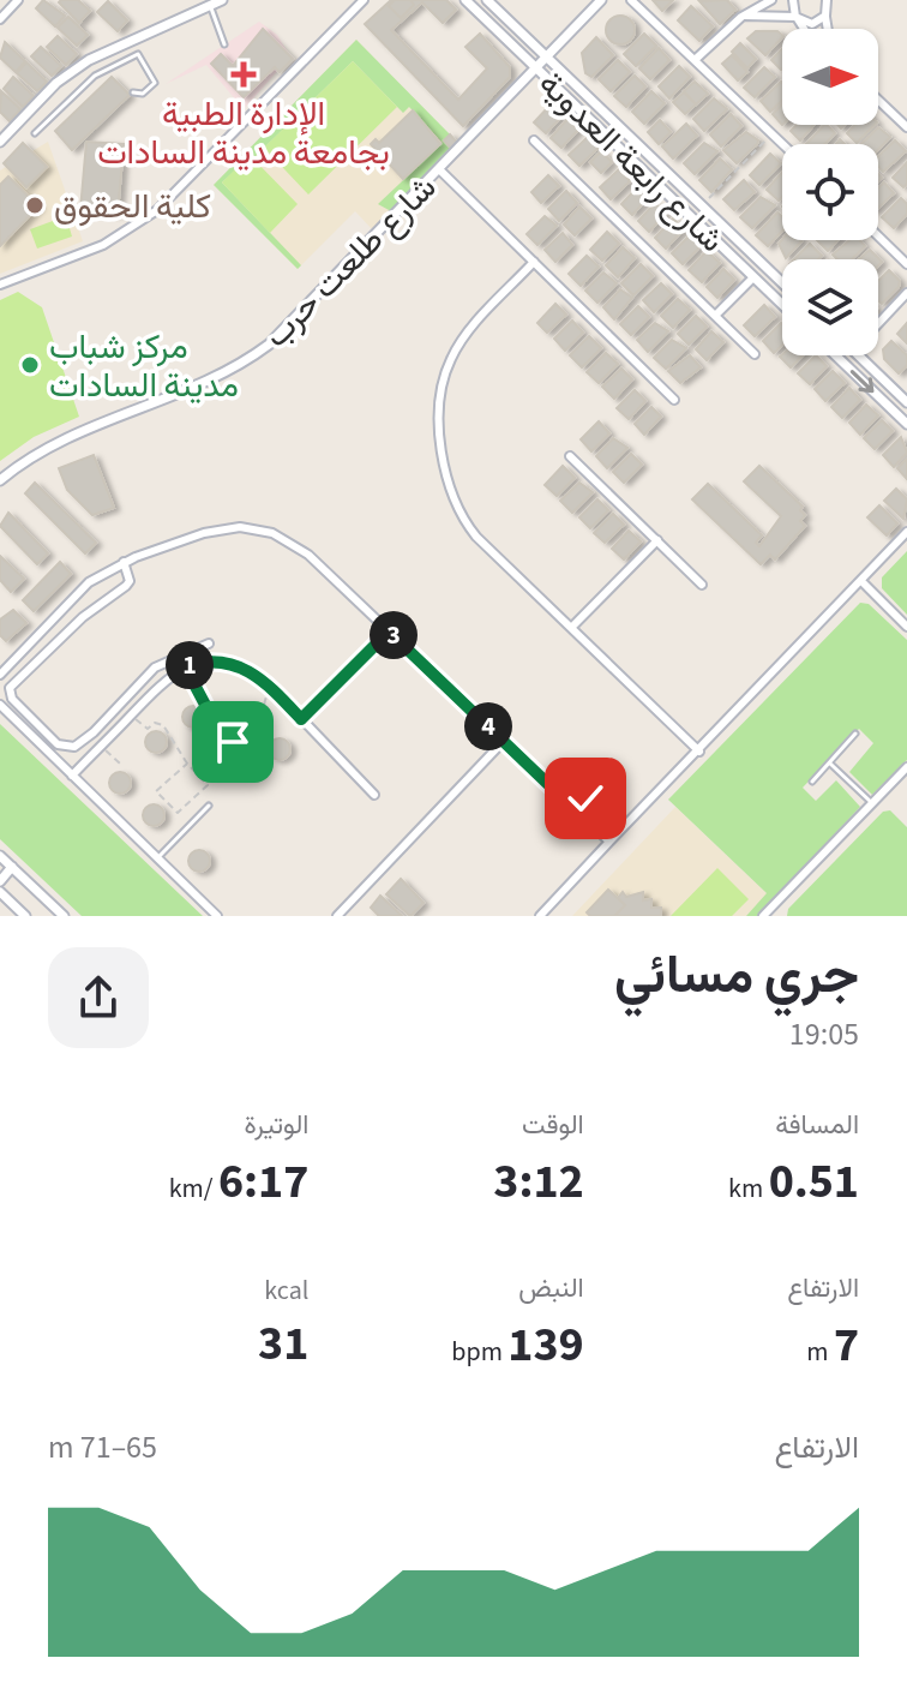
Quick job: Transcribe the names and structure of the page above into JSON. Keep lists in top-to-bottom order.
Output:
{
  "streets": {
    "street": ["شارع رابعة العدوية", "شارع طلعت حرب"]
  },
  "crossings": [
    ["شارع رابعة العدوية", "شارع طلعت حرب"]
  ],
  "places": {
    "health": ["الإدارة الطبية بجامعة مدينة السادات"],
    "other": ["كلية الحقوق", "مركز شباب مدينة السادات"]
  },
  "north": "right",
  "page": {
    "pins": ["3", "1", "4"],
    "heading": ["جري مسائي", "19:05"],
    "stats": [
      ["المسافة", "0.51 km"],
      ["الوقت", "3:12"],
      ["الوتيرة", "6:17 /km"],
      ["الارتفاع", "7 m"],
      ["النبض", "139 bpm"],
      ["kcal", "31"]
    ],
    "chart": ["الارتفاع", "65–71 m"]
  }
}
